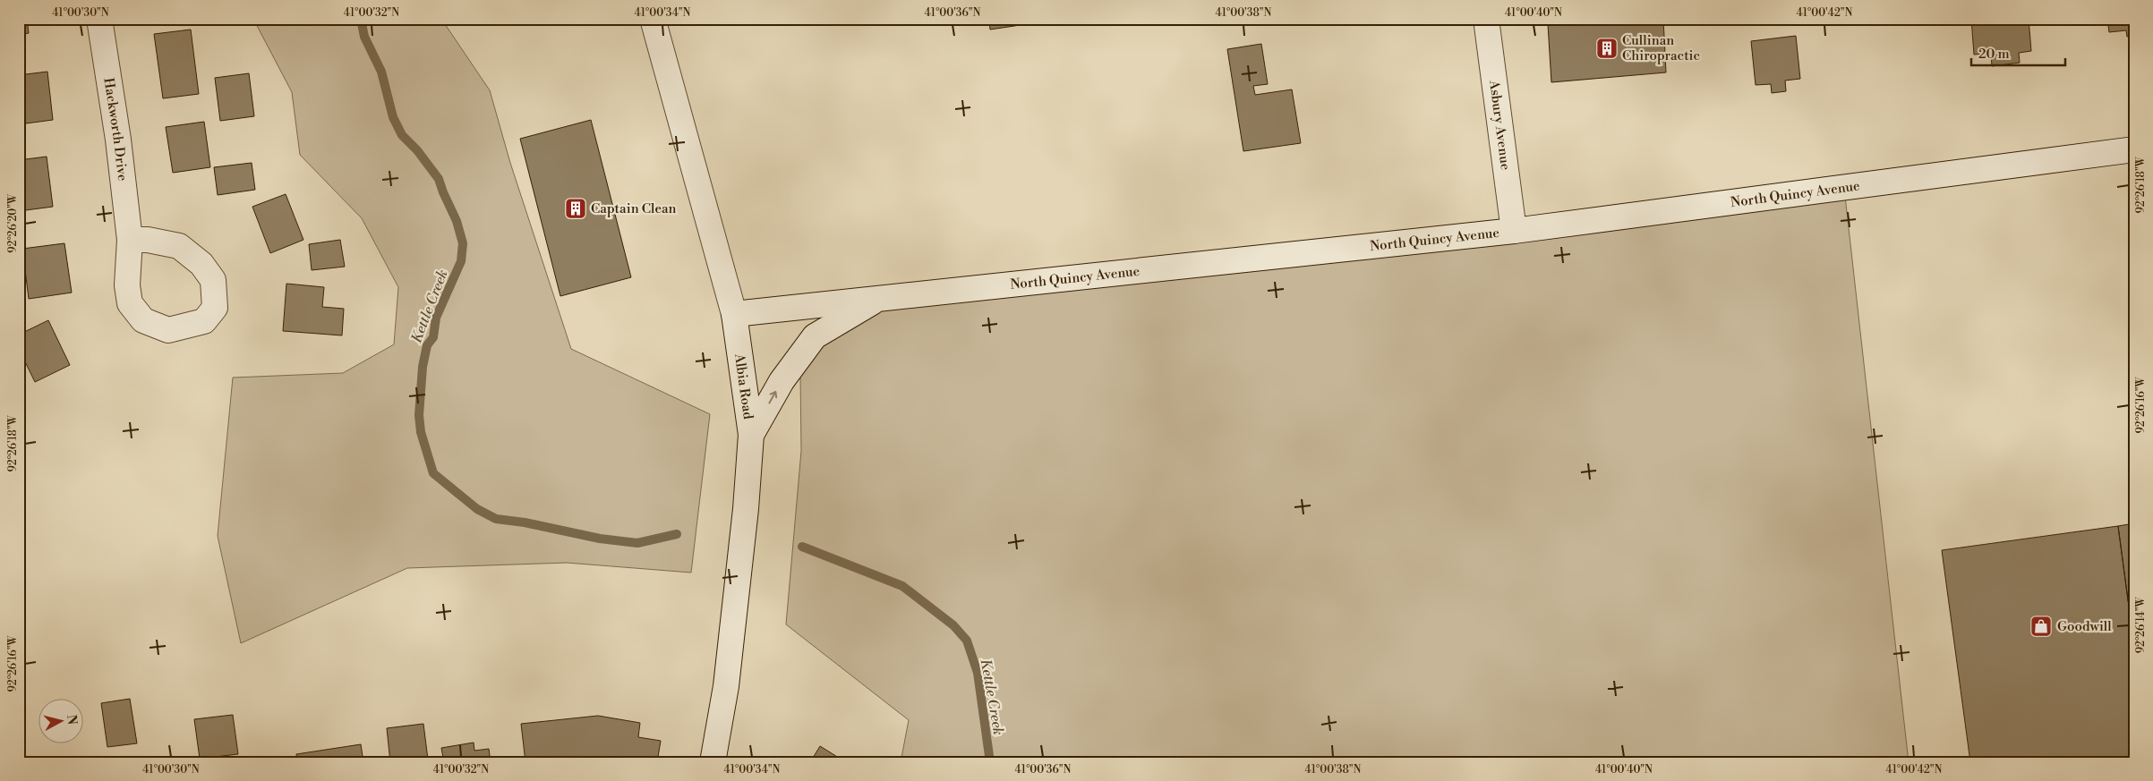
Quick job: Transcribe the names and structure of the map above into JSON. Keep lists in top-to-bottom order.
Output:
{
  "streets": {
    "main road": [
      "Asbury Avenue",
      "Hackworth Drive",
      "North Quincy Avenue",
      "Albia Road"
    ]
  },
  "crossings": [
    ["Asbury Avenue", "North Quincy Avenue"],
    ["North Quincy Avenue", "Albia Road"]
  ],
  "water": ["Kettle Creek"],
  "places": {
    "building": ["Cullinan Chiropractic", "Captain Clean"],
    "shop": ["Goodwill"]
  },
  "scale_bar": "20 m",
  "north": "right",
  "coordinates": [
    "41°00'30\"N",
    "41°00'32\"N",
    "41°00'34\"N",
    "41°00'36\"N",
    "41°00'38\"N",
    "41°00'40\"N",
    "41°00'42\"N",
    "92°26'18\"W",
    "92°26'20\"W",
    "92°26'16\"W",
    "92°26'14\"W"
  ]
}
